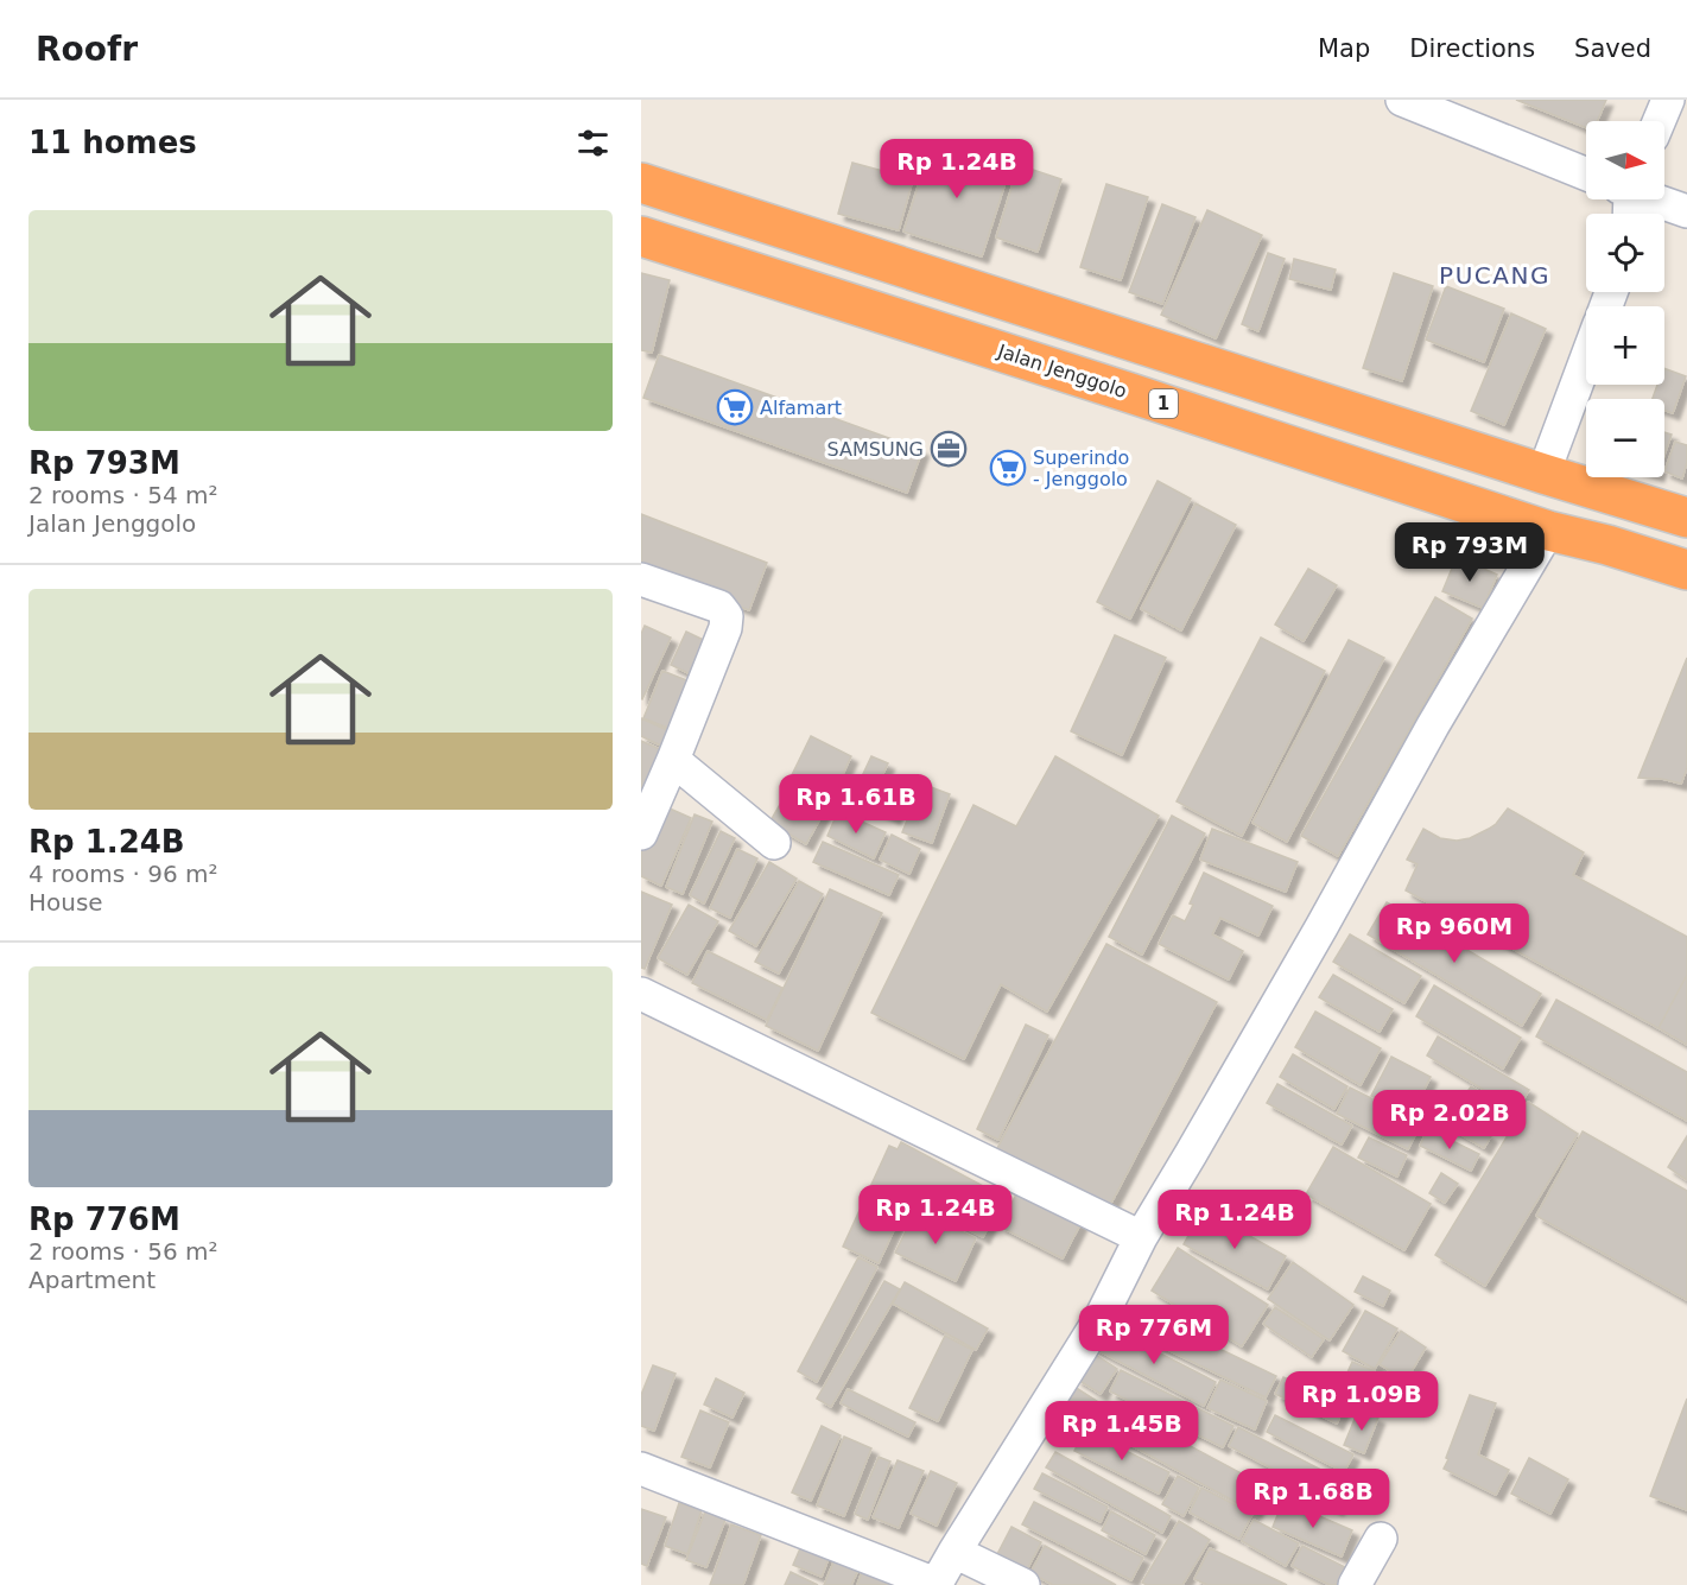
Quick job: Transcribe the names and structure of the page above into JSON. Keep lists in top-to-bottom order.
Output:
{
  "streets": {
    "highway": ["Jalan Jenggolo", "1"]
  },
  "districts": ["PUCANG"],
  "places": {
    "supermarket": ["Alfamart", "Superindo - Jenggolo"],
    "office": ["SAMSUNG"]
  },
  "north": "right",
  "page": {
    "header": "Roofr",
    "nav": ["Map", "Directions", "Saved"],
    "heading": "11 homes",
    "map_buttons": ["+", "−"],
    "price": [
      "Rp 1.24B",
      "Rp 793M",
      "Rp 1.61B",
      "Rp 960M",
      "Rp 2.02B",
      "Rp 1.24B",
      "Rp 1.24B",
      "Rp 776M",
      "Rp 1.09B",
      "Rp 1.45B",
      "Rp 1.68B"
    ],
    "list": [
      {
        "name": "Rp 793M",
        "note": "2 rooms · 54 m² · Jalan Jenggolo"
      },
      {
        "name": "Rp 1.24B",
        "note": "4 rooms · 96 m² · House"
      },
      {
        "name": "Rp 776M",
        "note": "2 rooms · 56 m² · Apartment"
      }
    ]
  }
}
